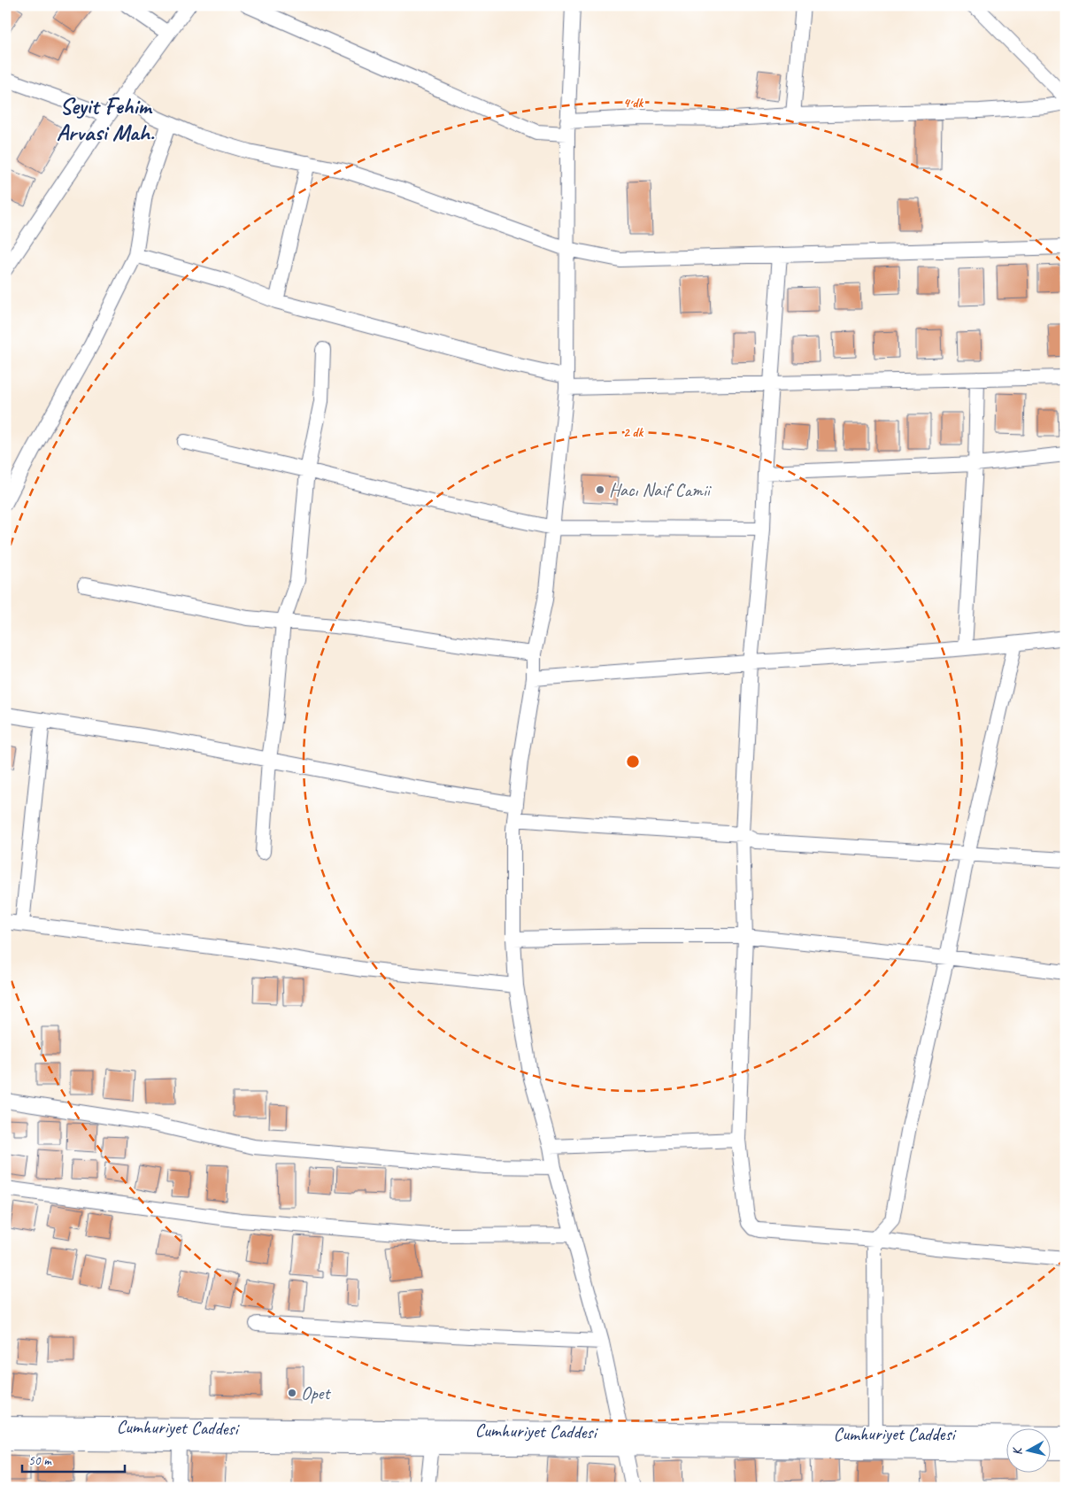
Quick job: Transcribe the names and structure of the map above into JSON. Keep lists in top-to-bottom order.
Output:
{
  "streets": {
    "main road": ["Cumhuriyet Caddesi"]
  },
  "districts": ["Seyit Fehim Arvasi Mah."],
  "places": ["Hacı Naif Camii", "Opet"],
  "scale_bar": "50 m",
  "north": "left",
  "rings": ["4 dk", "2 dk"]
}
